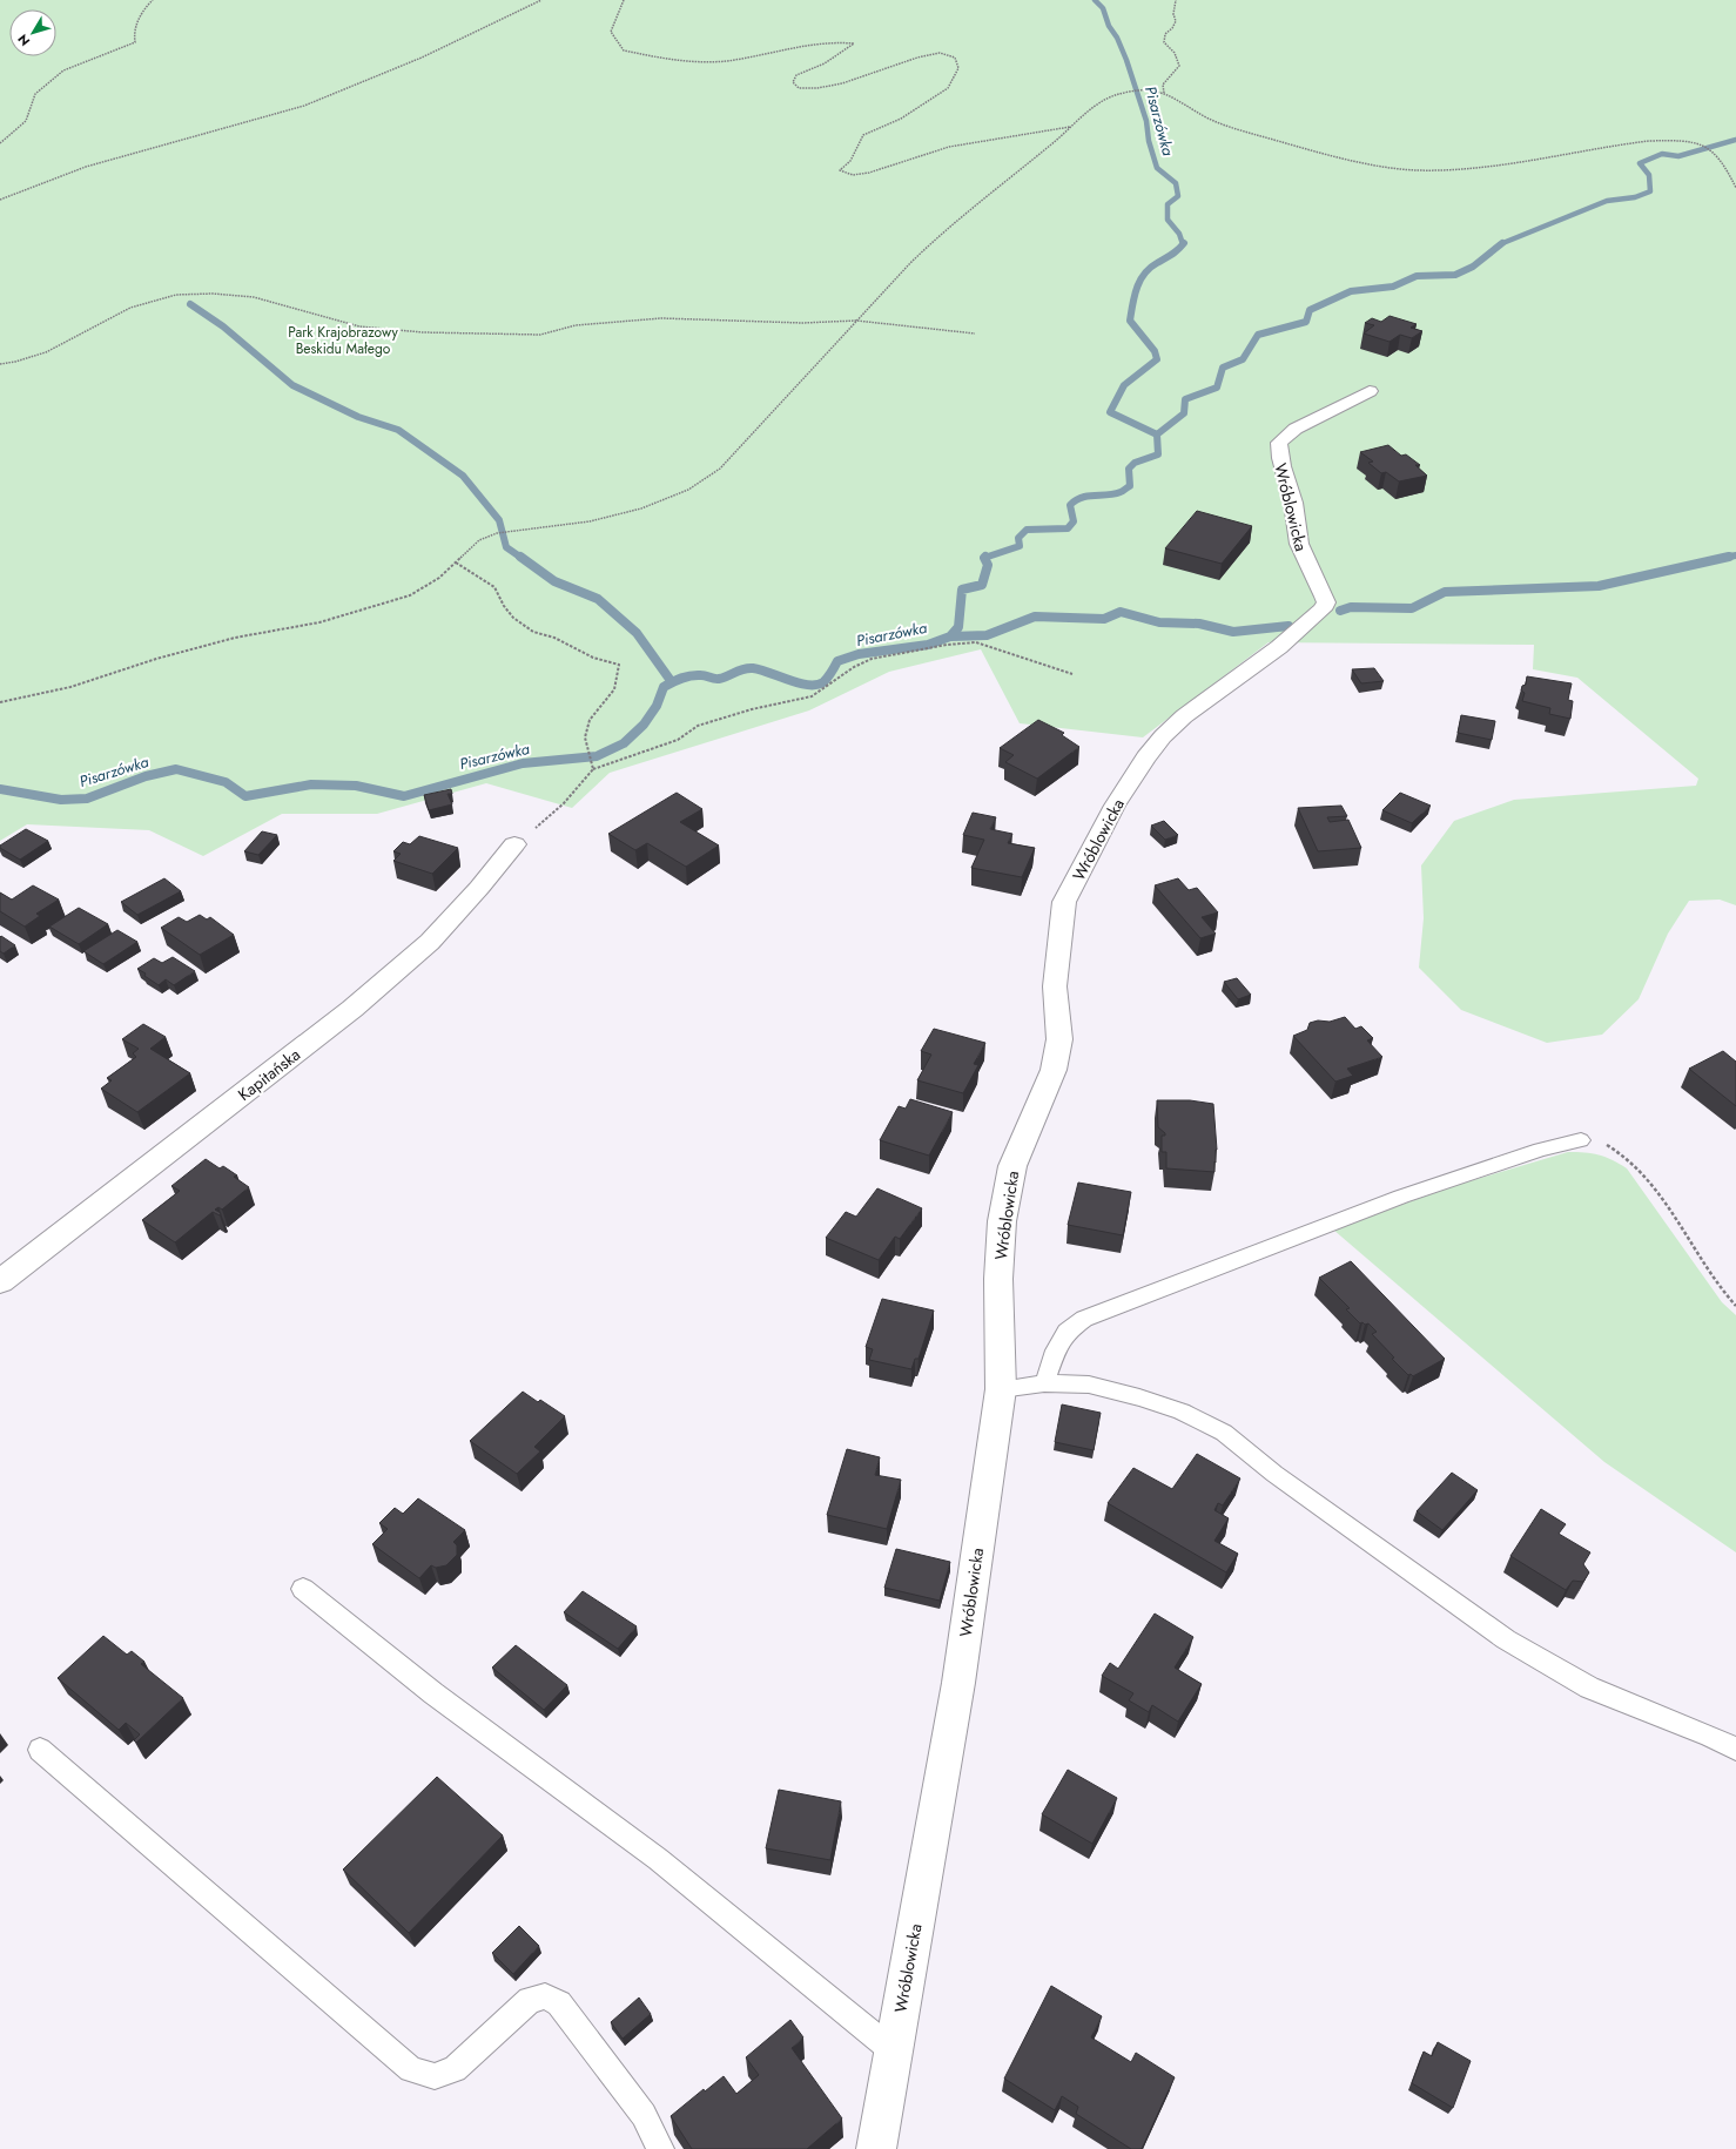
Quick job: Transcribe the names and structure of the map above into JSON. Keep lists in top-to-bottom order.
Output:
{
  "streets": {
    "street": ["Wróblowicka", "Kapitańska"]
  },
  "water": ["Pisarzówka"],
  "parks": ["Park Krajobrazowy Beskidu Małego"],
  "north": "bottom left"
}
